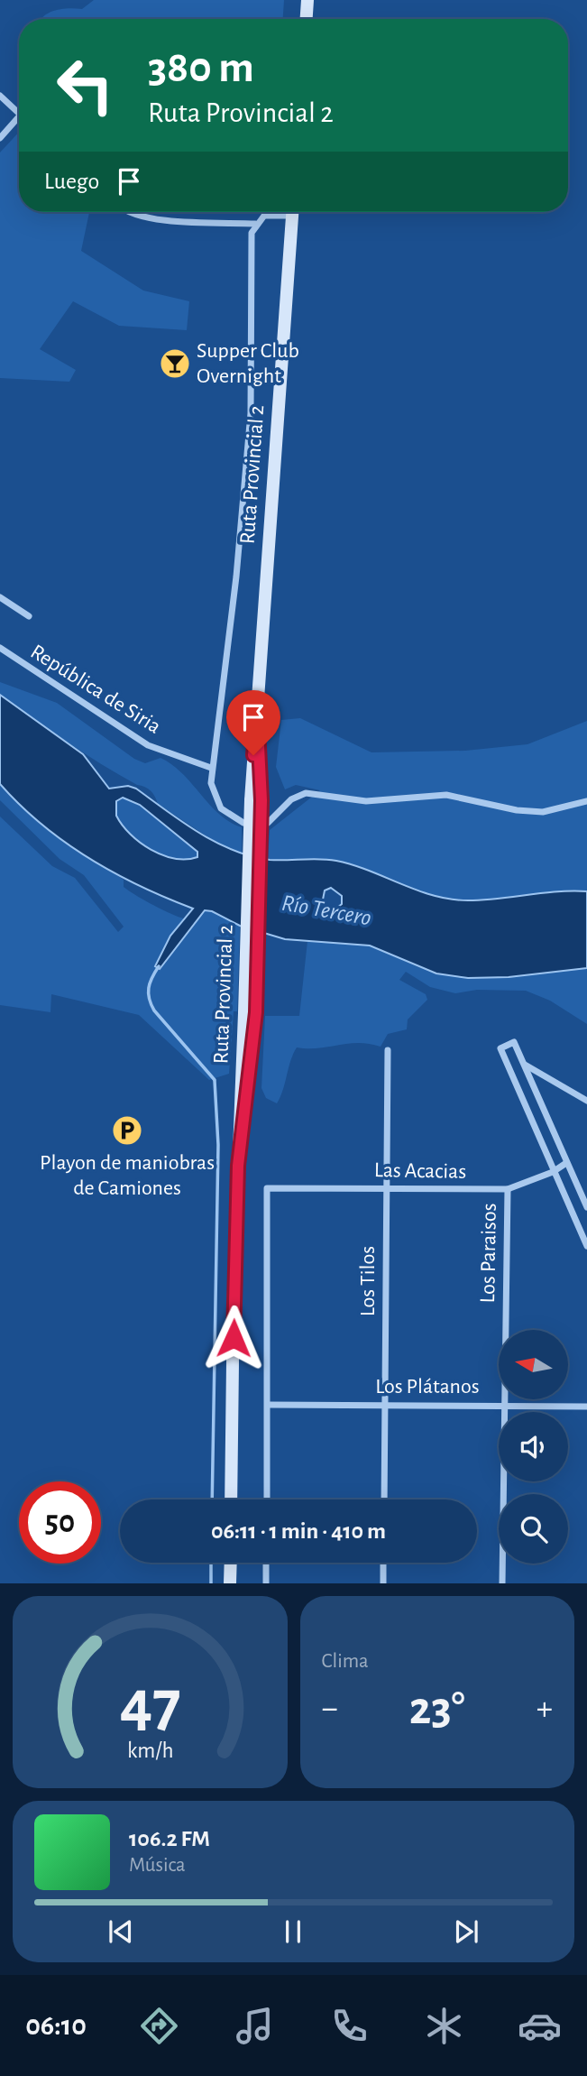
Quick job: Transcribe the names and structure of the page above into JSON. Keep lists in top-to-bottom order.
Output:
{
  "streets": {
    "main road": ["Ruta Provincial 2"],
    "street": [
      "República de Siria",
      "Las Acacias",
      "Los Paraisos",
      "Los Tilos",
      "Los Plátanos"
    ]
  },
  "crossings": [
    ["Las Acacias", "Los Paraisos"],
    ["Las Acacias", "Los Tilos"],
    ["Las Acacias", "Los Plátanos"],
    ["Los Paraisos", "Los Plátanos"],
    ["Los Tilos", "Los Plátanos"]
  ],
  "water": ["Río Tercero"],
  "places": {
    "bar": ["Supper Club Overnight"],
    "parking": ["Playon de maniobras de Camiones"]
  },
  "north": "left",
  "page": {
    "turn": ["380 m", "Ruta Provincial 2"],
    "then": "Luego",
    "limit": "50",
    "trip": "06:11 · 1 min · 410 m",
    "tile": "Clima",
    "heat": ["−", "23°", "+"],
    "song": ["106.2 FM", "Música"],
    "tabs": "06:10",
    "gauge": ["47", "km/h"]
  }
}
